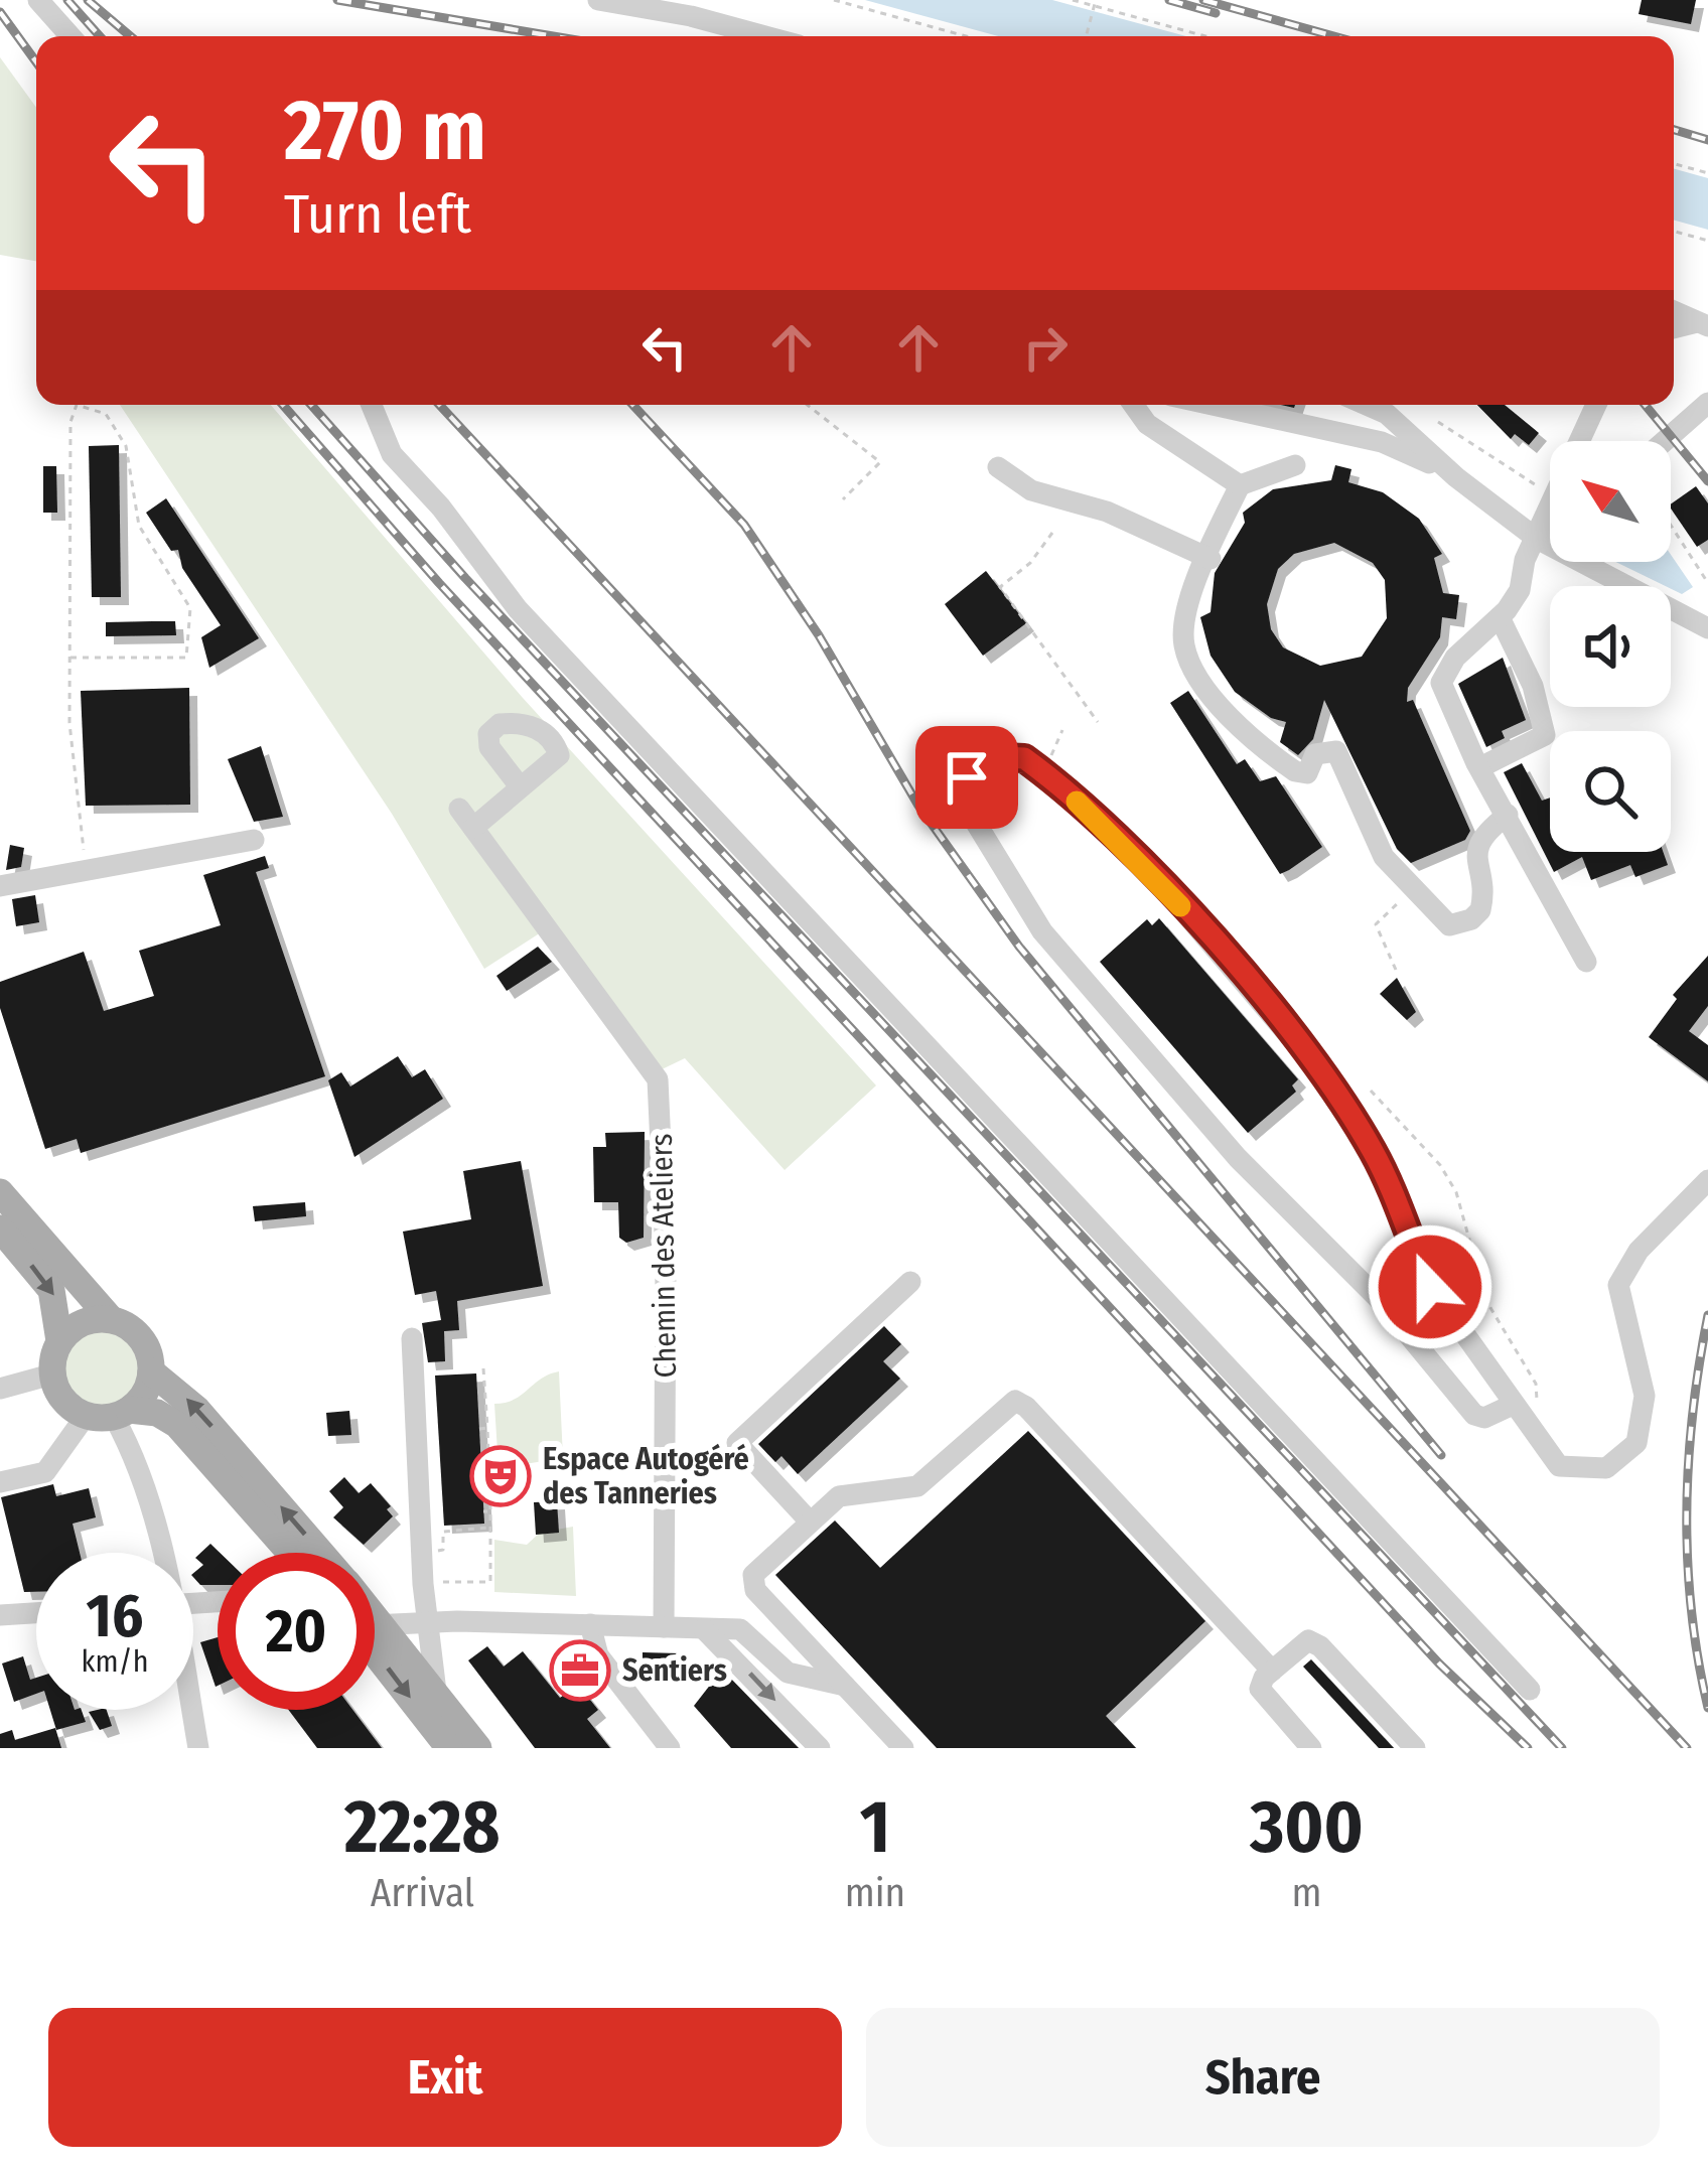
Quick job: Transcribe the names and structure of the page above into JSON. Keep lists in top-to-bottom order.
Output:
{
  "streets": {
    "street": ["Chemin des Ateliers"]
  },
  "places": {
    "theatre": ["Espace Autogéré des Tanneries"],
    "office": ["Sentiers"]
  },
  "north": "top left",
  "page": {
    "turn": ["270 m", "Turn left"],
    "speed": "16 km/h",
    "limit": "20",
    "eta": [
      "22:28",
      "Arrival",
      "1",
      "min",
      "300",
      "m"
    ],
    "buttons": ["Exit", "Share"]
  }
}
